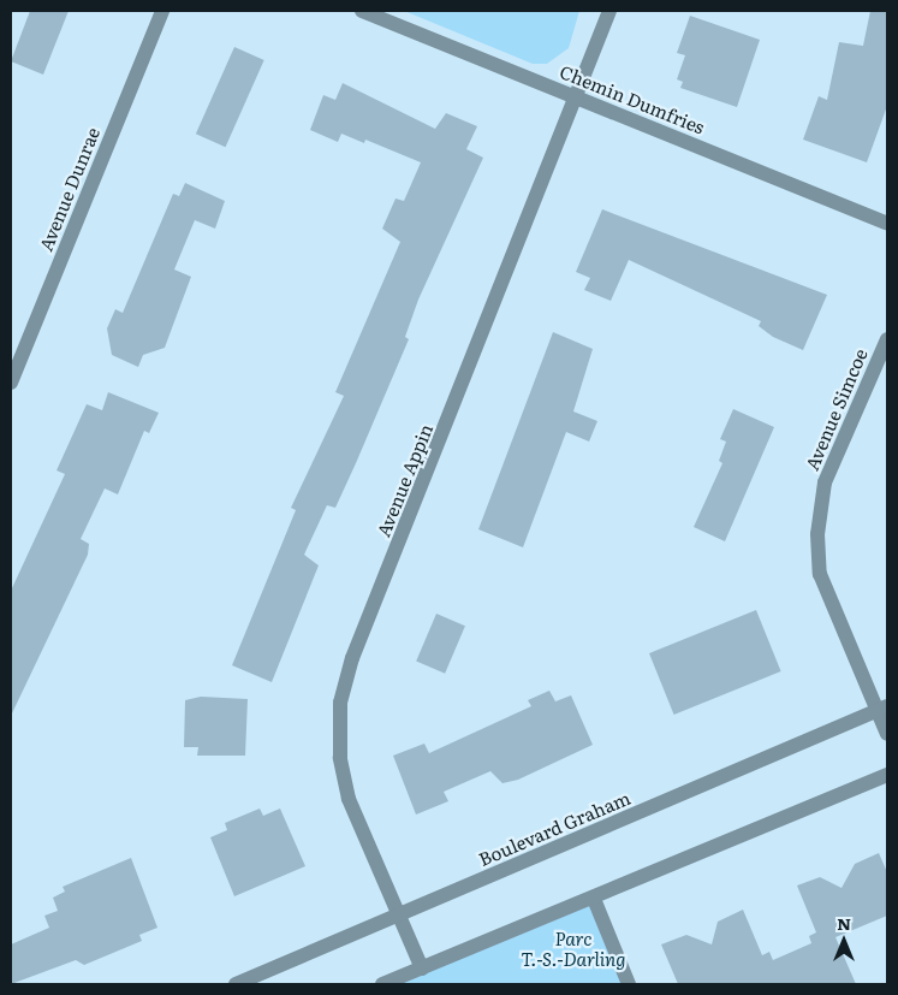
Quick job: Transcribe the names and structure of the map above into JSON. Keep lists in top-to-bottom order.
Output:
{
  "streets": {
    "street": [
      "Chemin Dumfries",
      "Avenue Dunrae",
      "Avenue Simcoe",
      "Avenue Appin",
      "Boulevard Graham"
    ]
  },
  "crossings": [
    ["Chemin Dumfries", "Avenue Appin"],
    ["Avenue Simcoe", "Boulevard Graham"],
    ["Avenue Appin", "Boulevard Graham"]
  ],
  "parks": ["Parc T.-S.-Darling"],
  "north": "top"
}
